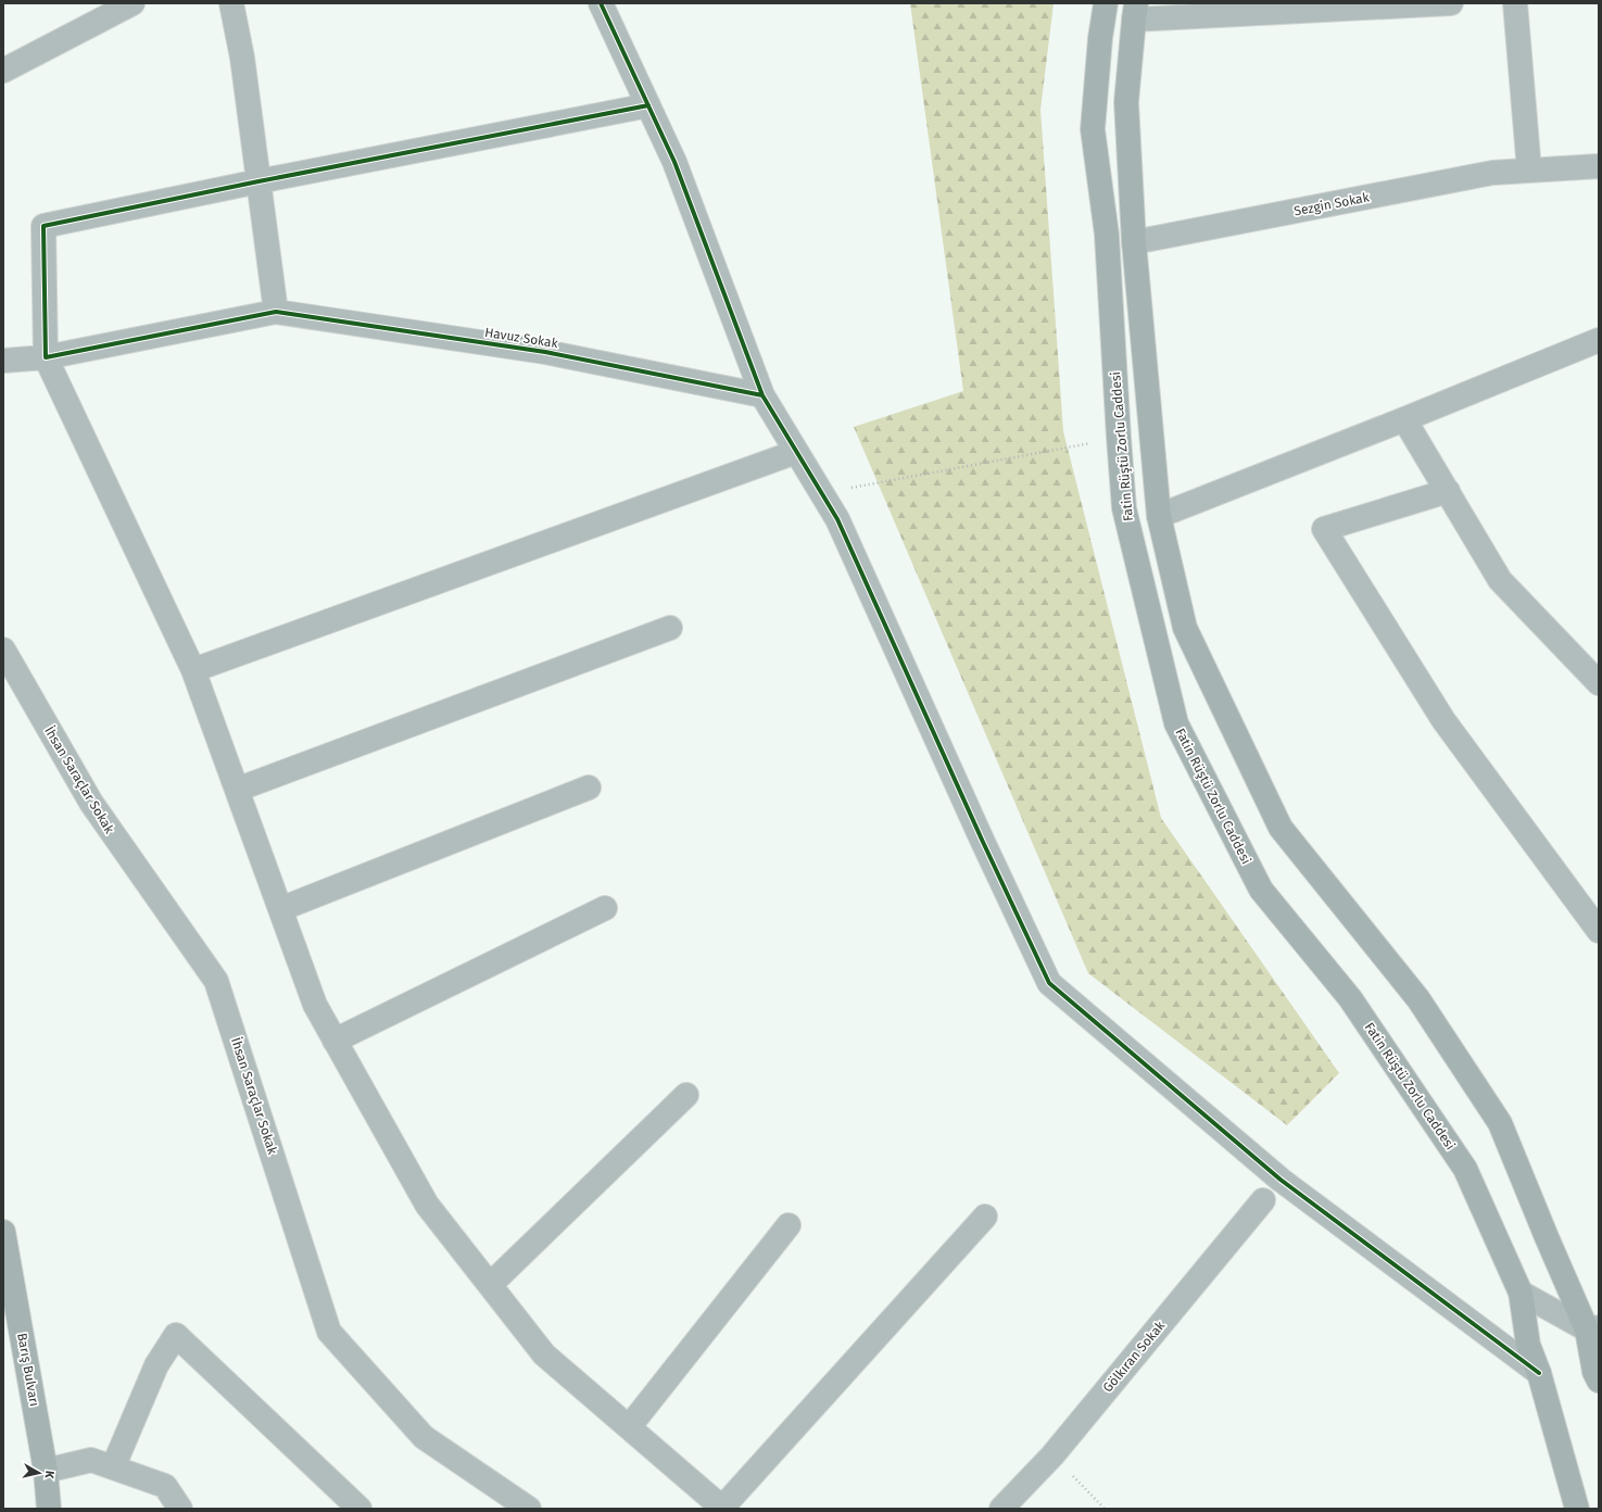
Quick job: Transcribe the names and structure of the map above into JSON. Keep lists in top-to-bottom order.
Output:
{
  "streets": {
    "main road": ["Fatin Rüştü Zorlu Caddesi", "Barış Bulvarı"],
    "street": [
      "Sezgin Sokak",
      "Havuz Sokak",
      "İhsan Saraçlar Sokak",
      "Gölkıran Sokak"
    ]
  },
  "north": "right"
}
